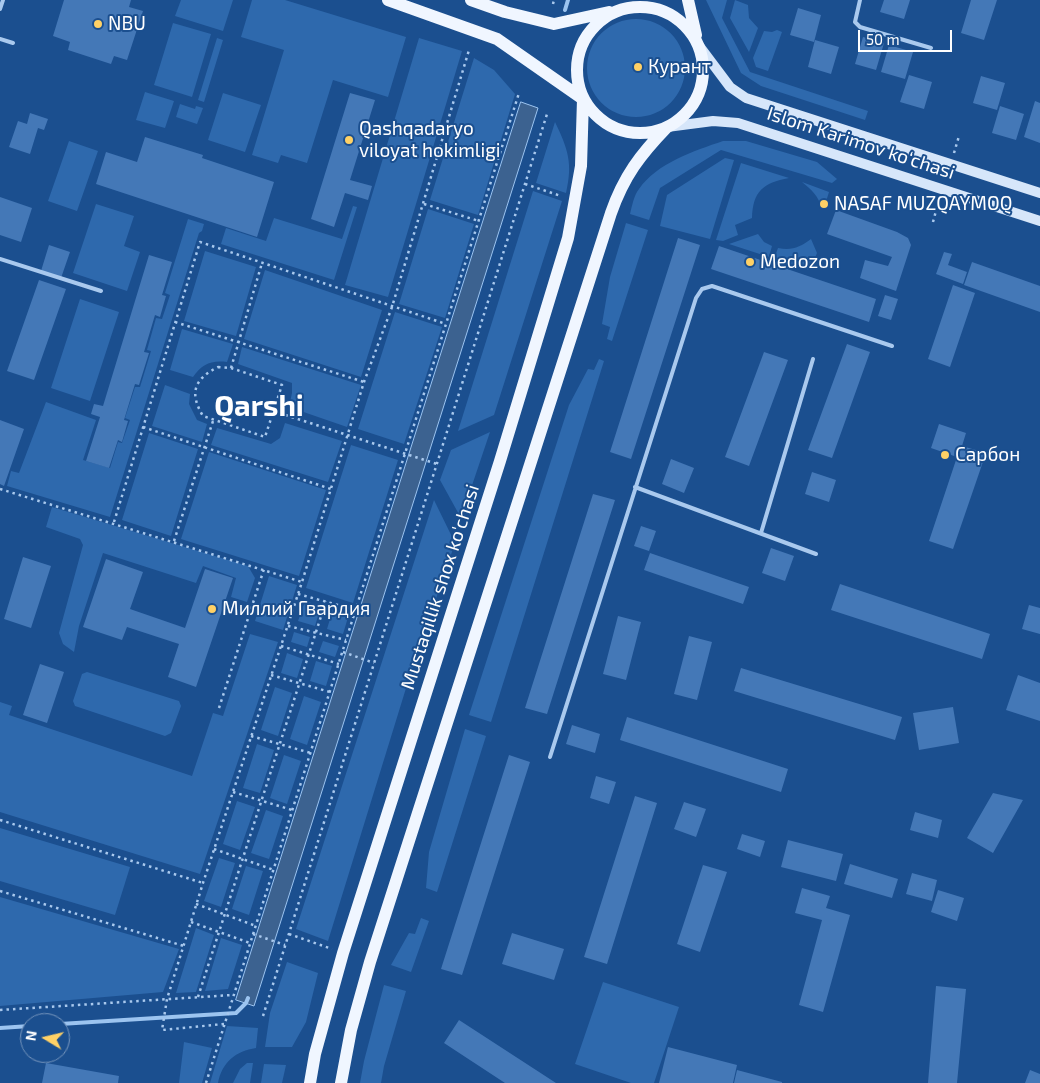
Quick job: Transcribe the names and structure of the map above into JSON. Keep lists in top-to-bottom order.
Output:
{
  "streets": {
    "main road": ["Islom Karimov ko‘chasi", "Mustaqillik shox ko'chasi"]
  },
  "crossings": [
    ["Islom Karimov ko‘chasi", "Mustaqillik shox ko'chasi"]
  ],
  "districts": ["Qarshi"],
  "places": [
    "NBU",
    "Курант",
    "Qashqadaryo viloyat hokimligi",
    "NASAF MUZQAYMOQ",
    "Medozon",
    "Сарбон",
    "Миллий Гвардия"
  ],
  "scale_bar": "50 m",
  "north": "left"
}
